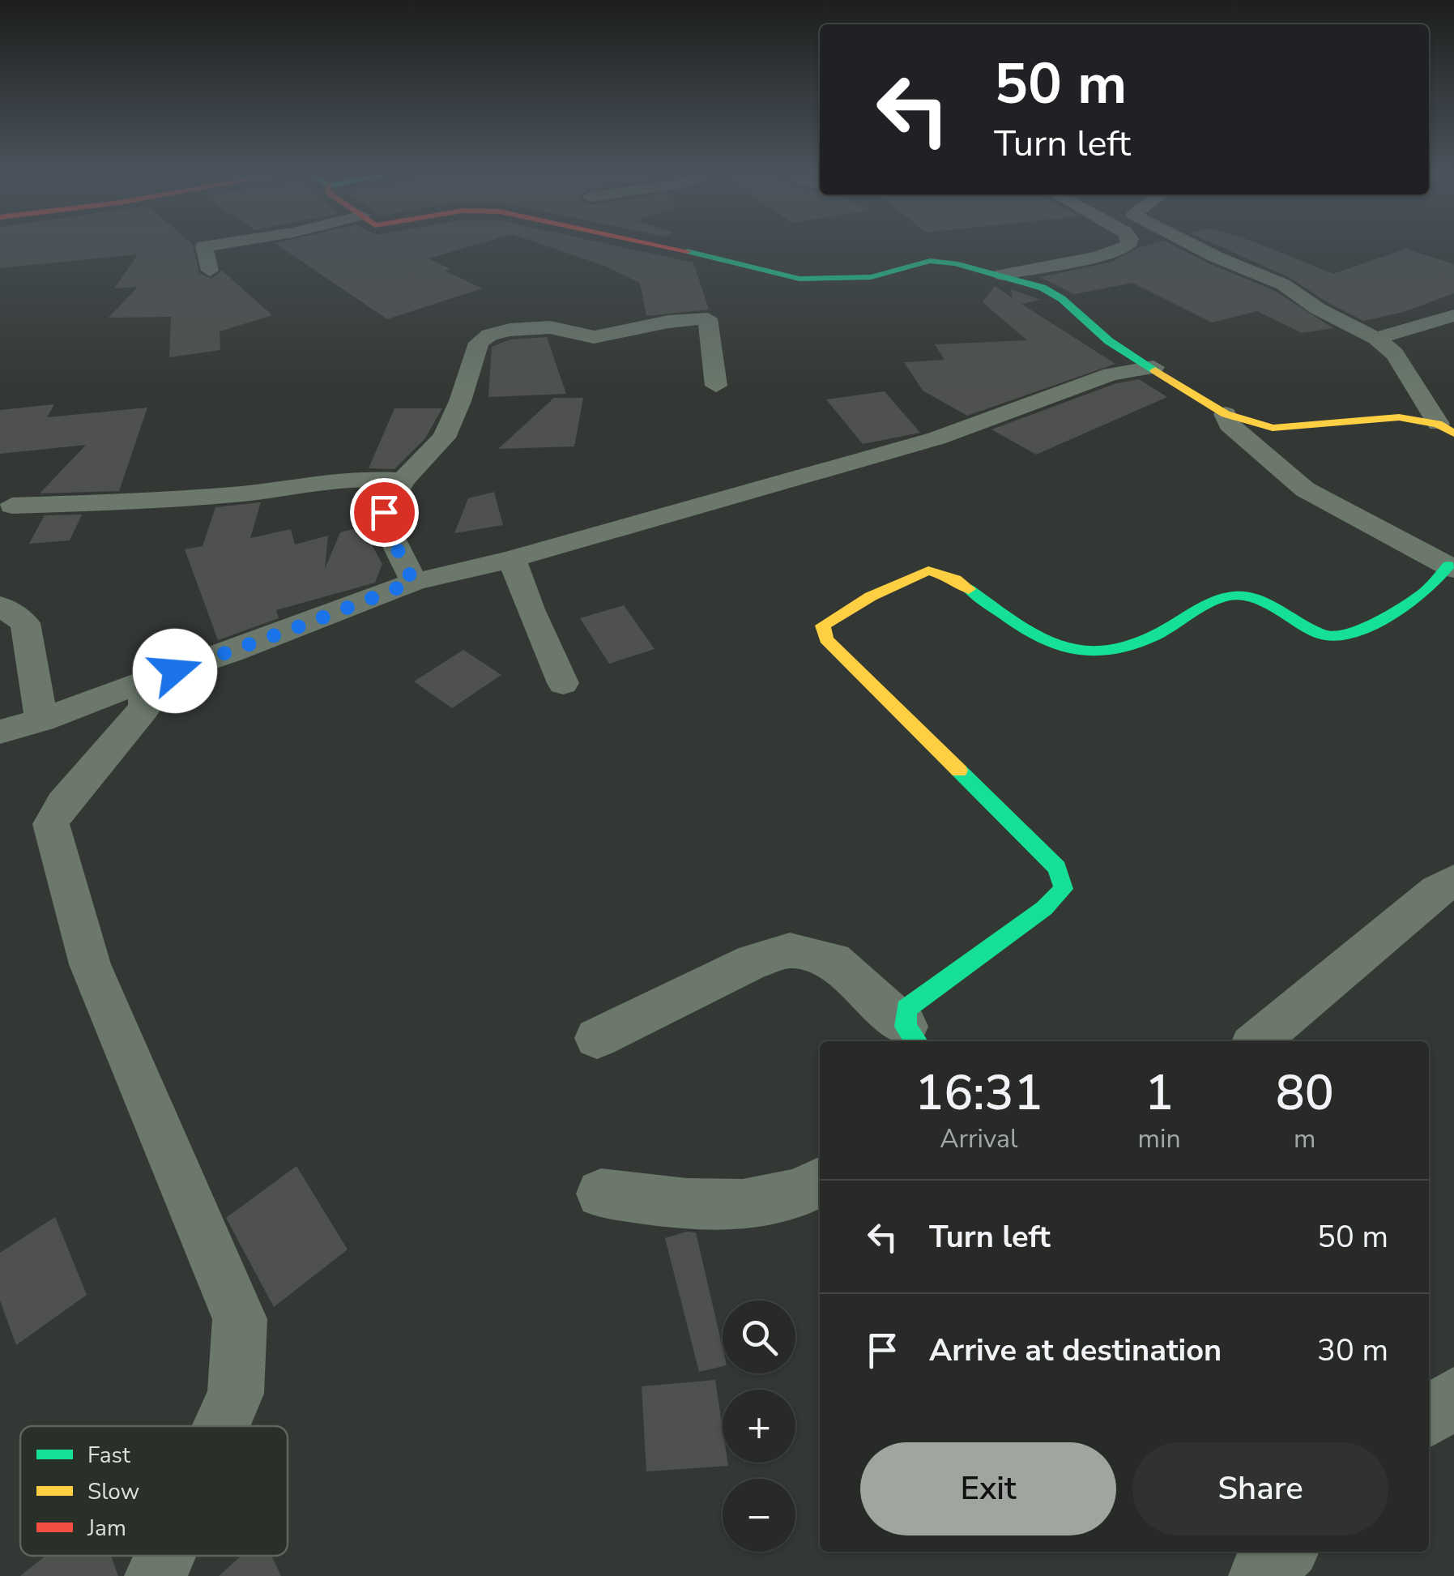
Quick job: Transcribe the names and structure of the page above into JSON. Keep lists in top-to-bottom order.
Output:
{
  "legend": ["Fast", "Slow", "Jam"],
  "page": {
    "turn": ["50 m", "Turn left"],
    "eta": [
      "16:31",
      "Arrival",
      "1",
      "min",
      "80",
      "m"
    ],
    "list": [
      {
        "name": "Turn left",
        "value": "50 m"
      },
      {
        "name": "Arrive at destination",
        "value": "30 m"
      }
    ],
    "map_buttons": ["+", "−"],
    "buttons": ["Exit", "Share"]
  }
}
